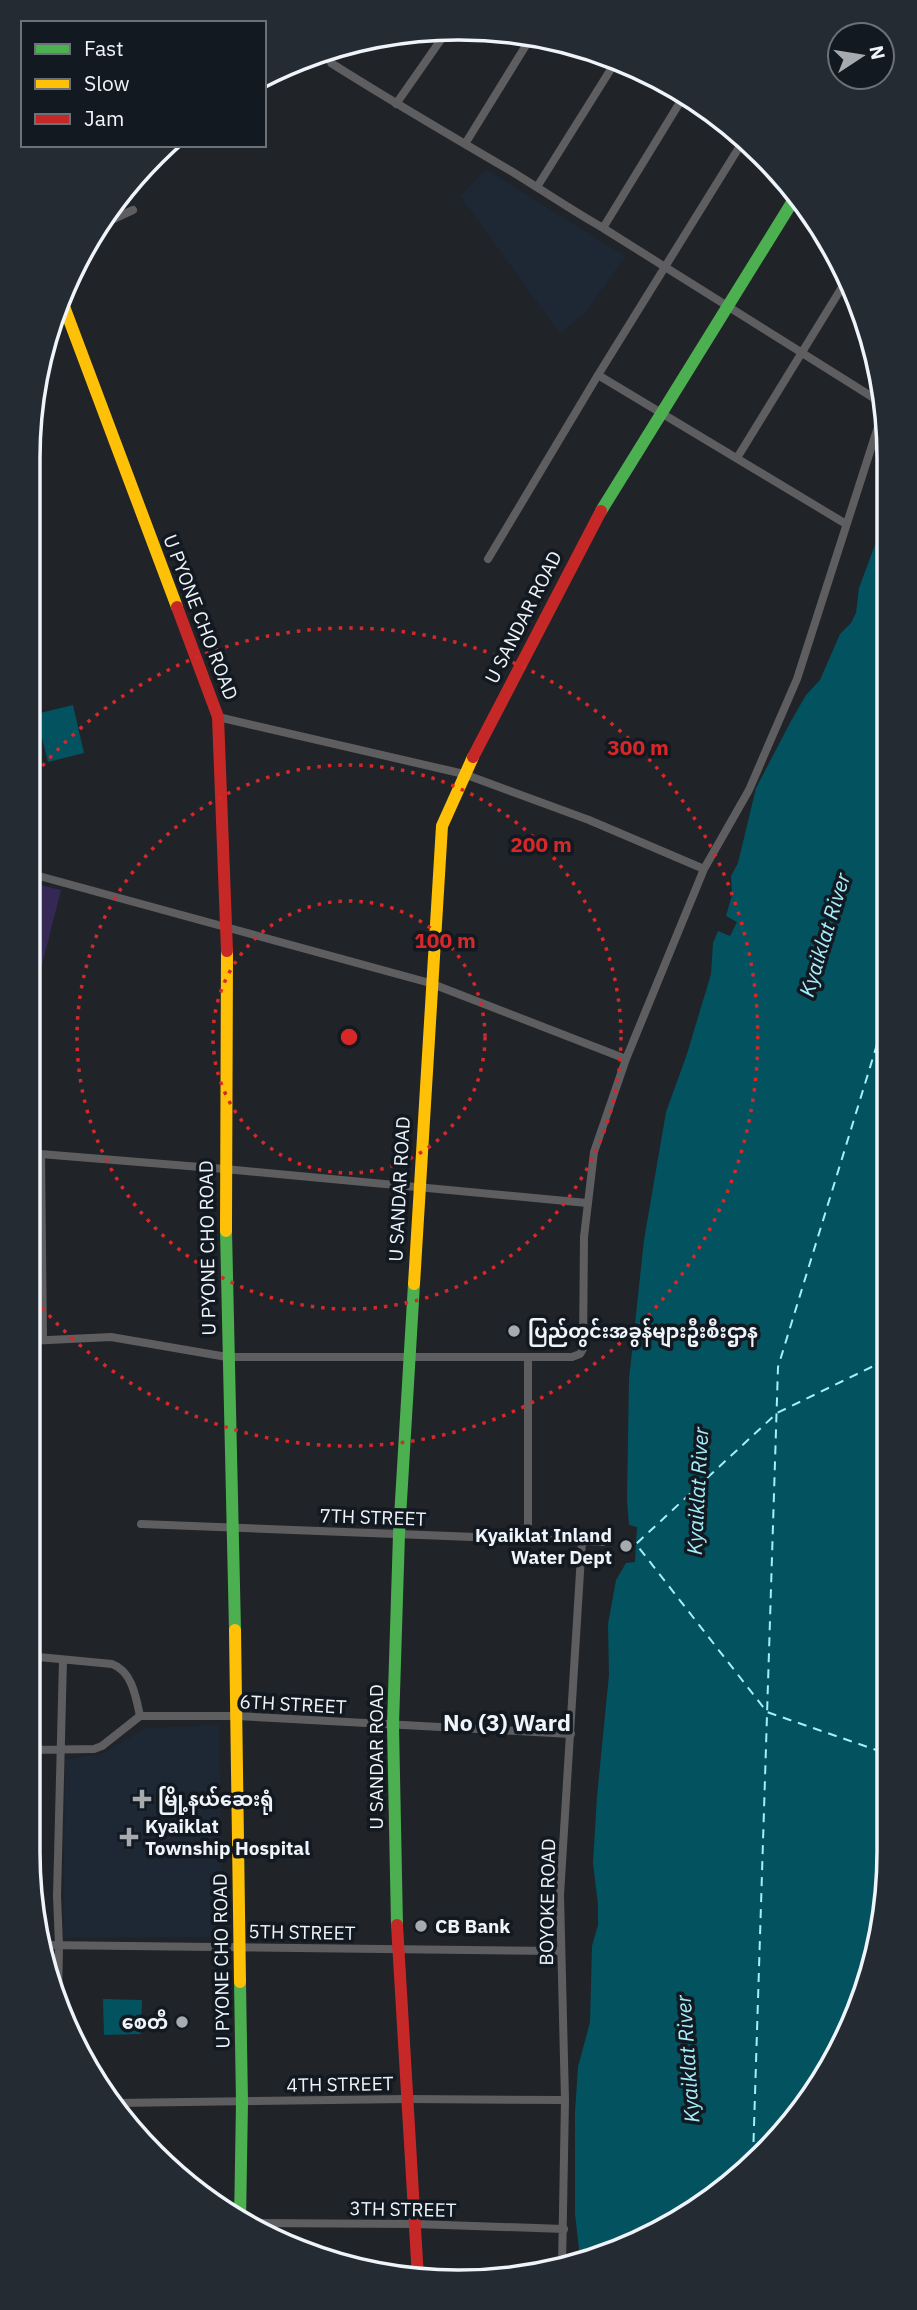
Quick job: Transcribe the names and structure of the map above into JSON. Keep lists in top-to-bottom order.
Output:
{
  "streets": {
    "main road": ["U PYONE CHO ROAD", "U SANDAR ROAD"],
    "street": [
      "7TH STREET",
      "6TH STREET",
      "BOYOKE ROAD",
      "5TH STREET",
      "4TH STREET",
      "3TH STREET"
    ]
  },
  "crossings": [
    ["U PYONE CHO ROAD", "7TH STREET"],
    ["U PYONE CHO ROAD", "6TH STREET"],
    ["U PYONE CHO ROAD", "5TH STREET"],
    ["U PYONE CHO ROAD", "4TH STREET"],
    ["U SANDAR ROAD", "7TH STREET"],
    ["U SANDAR ROAD", "6TH STREET"],
    ["U SANDAR ROAD", "5TH STREET"],
    ["U SANDAR ROAD", "4TH STREET"],
    ["U SANDAR ROAD", "3TH STREET"],
    ["7TH STREET", "BOYOKE ROAD"],
    ["6TH STREET", "BOYOKE ROAD"],
    ["BOYOKE ROAD", "5TH STREET"],
    ["BOYOKE ROAD", "4TH STREET"],
    ["BOYOKE ROAD", "3TH STREET"]
  ],
  "districts": ["No (3) Ward"],
  "water": ["Kyaiklat River"],
  "places": {
    "other": [
      "ပြည်တွင်းအခွန်များဦးစီးဌာန",
      "Kyaiklat Inland Water Dept",
      "CB Bank",
      "စေတီ"
    ],
    "health": ["မြို့နယ်ဆေးရုံ", "Kyaiklat Township Hospital"]
  },
  "legend": ["Fast", "Slow", "Jam"],
  "north": "right",
  "rings": ["300 m", "200 m", "100 m"]
}
